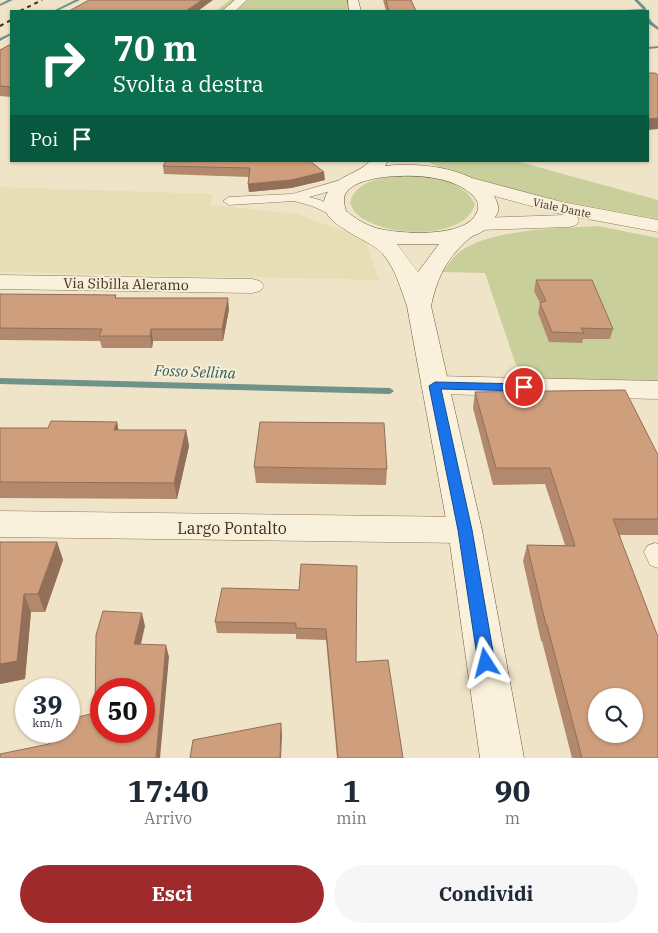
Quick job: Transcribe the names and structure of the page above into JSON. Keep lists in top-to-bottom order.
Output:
{
  "streets": {
    "main road": ["Viale Dante", "Via Sibilla Aleramo", "Largo Pontalto"]
  },
  "water": ["Fosso Sellina"],
  "page": {
    "turn": ["70 m", "Svolta a destra"],
    "then": "Poi",
    "speed": "39 km/h",
    "limit": "50",
    "eta": [
      "17:40",
      "Arrivo",
      "1",
      "min",
      "90",
      "m"
    ],
    "buttons": ["Esci", "Condividi"]
  }
}
